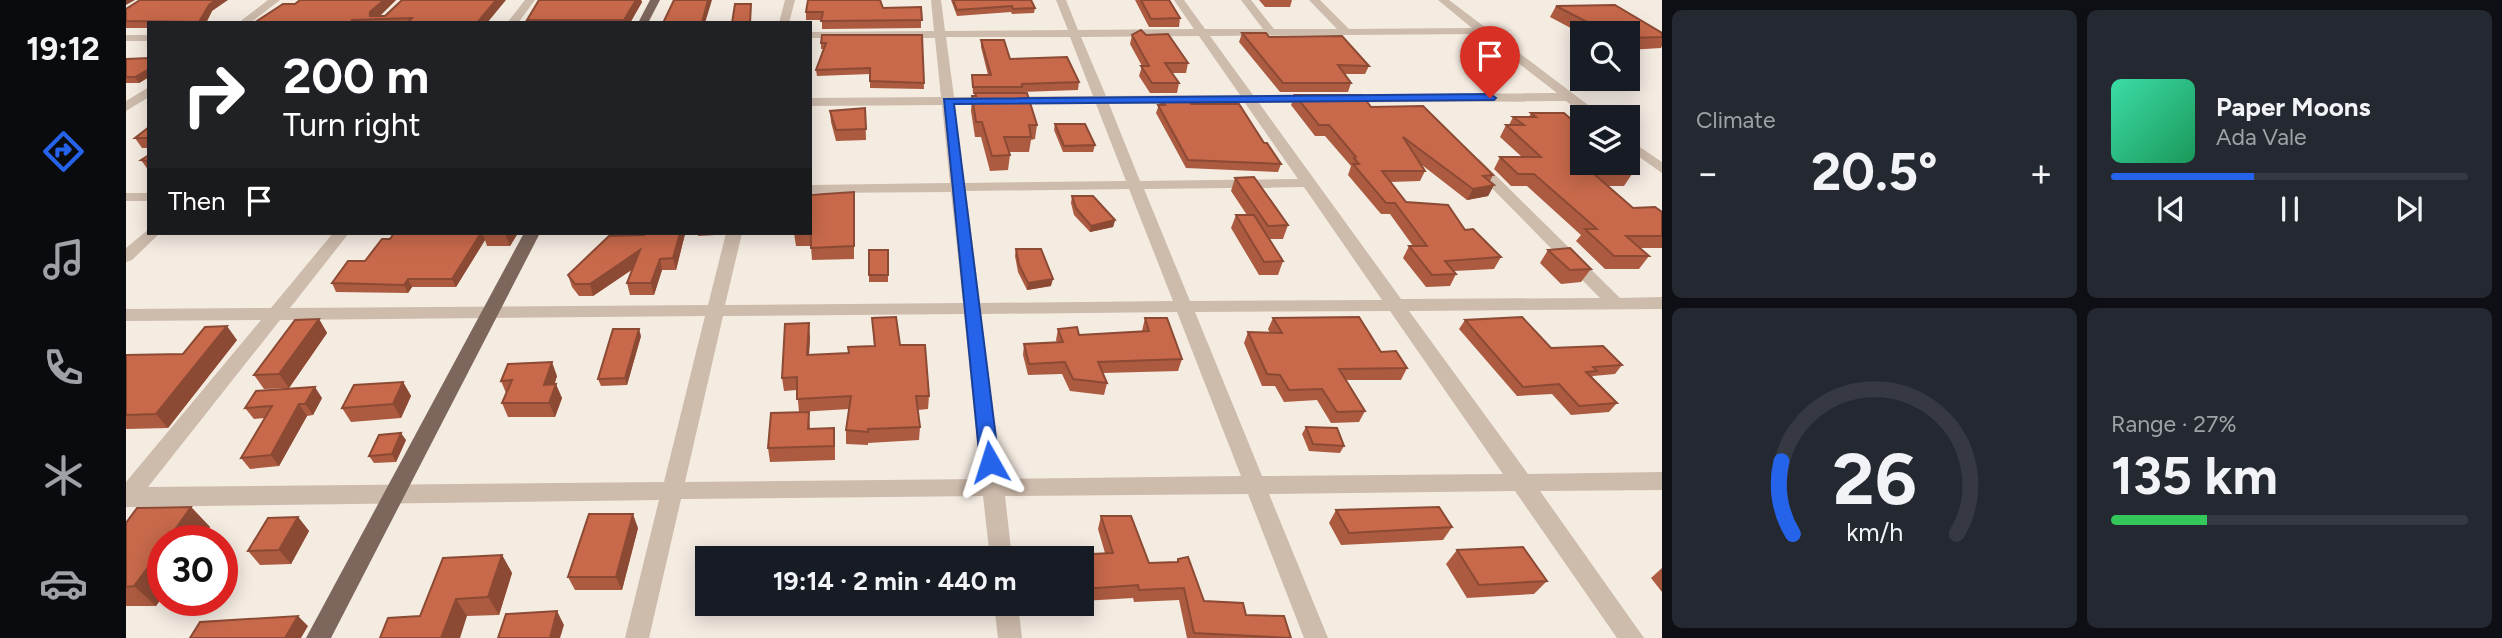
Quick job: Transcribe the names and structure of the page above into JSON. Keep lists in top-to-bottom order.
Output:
{
  "page": {
    "tabs": "19:12",
    "tile": [
      "Climate",
      ["Range · 27%", "135 km"]
    ],
    "turn": ["200 m", "Turn right"],
    "song": ["Paper Moons", "Ada Vale"],
    "heat": ["−", "20.5°", "+"],
    "then": "Then",
    "limit": "30",
    "trip": "19:14 · 2 min · 440 m",
    "gauge": ["26", "km/h"]
  }
}
